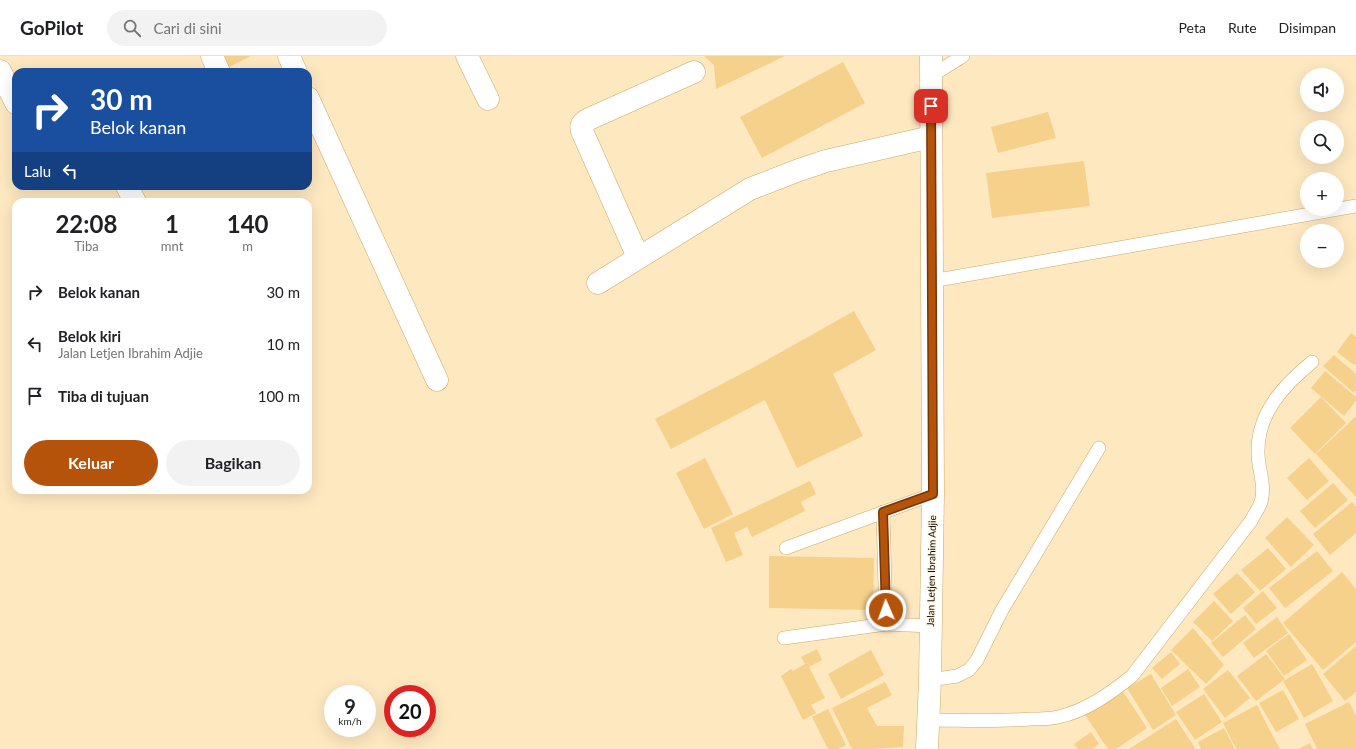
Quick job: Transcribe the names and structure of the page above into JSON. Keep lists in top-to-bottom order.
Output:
{
  "streets": {
    "street": ["Jalan Letjen Ibrahim Adjie"]
  },
  "page": {
    "header": "GoPilot",
    "search": "Cari di sini",
    "nav": ["Peta", "Rute", "Disimpan"],
    "map_buttons": ["+", "−"],
    "turn": ["30 m", "Belok kanan"],
    "then": "Lalu",
    "eta": [
      "22:08",
      "Tiba",
      "1",
      "mnt",
      "140",
      "m"
    ],
    "list": [
      {
        "name": "Belok kanan",
        "value": "30 m"
      },
      {
        "name": "Belok kiri",
        "note": "Jalan Letjen Ibrahim Adjie",
        "value": "10 m"
      },
      {
        "name": "Tiba di tujuan",
        "value": "100 m"
      }
    ],
    "buttons": ["Keluar", "Bagikan"],
    "speed": "9 km/h",
    "limit": "20"
  }
}
